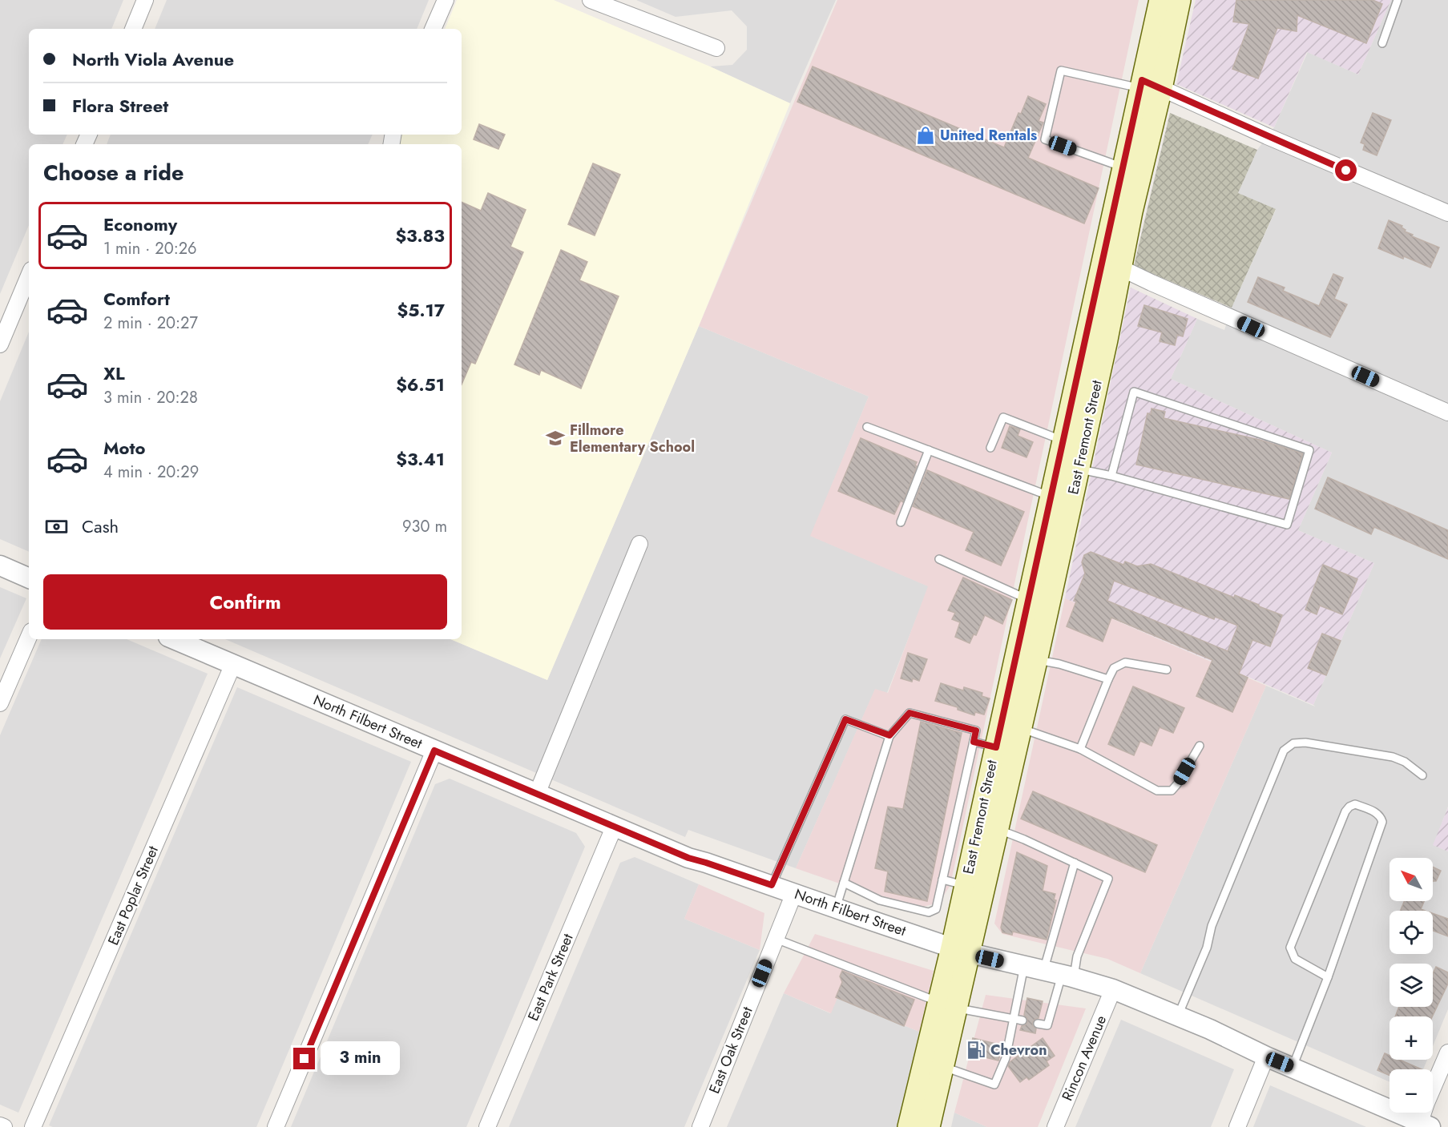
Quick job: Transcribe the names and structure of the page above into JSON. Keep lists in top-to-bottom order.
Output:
{
  "streets": {
    "main road": ["East Fremont Street"],
    "street": [
      "North Filbert Street",
      "East Poplar Street",
      "East Park Street",
      "East Oak Street",
      "Rincon Avenue"
    ]
  },
  "crossings": [
    ["East Fremont Street", "North Filbert Street"],
    ["North Filbert Street", "East Poplar Street"],
    ["North Filbert Street", "East Park Street"],
    ["North Filbert Street", "East Oak Street"],
    ["North Filbert Street", "Rincon Avenue"]
  ],
  "places": {
    "shop": ["United Rentals"],
    "school or university": ["Fillmore Elementary School"],
    "fuel station": ["Chevron"]
  },
  "north": "top left",
  "page": {
    "banner": ["North Viola Avenue", "Flora Street"],
    "heading": "Choose a ride",
    "list": [
      {
        "name": "Economy",
        "note": "1 min · 20:26",
        "value": "$3.83"
      },
      {
        "name": "Comfort",
        "note": "2 min · 20:27",
        "value": "$5.17"
      },
      {
        "name": "XL",
        "note": "3 min · 20:28",
        "value": "$6.51"
      },
      {
        "name": "Moto",
        "note": "4 min · 20:29",
        "value": "$3.41"
      }
    ],
    "pay": ["Cash", "930 m"],
    "buttons": "Confirm",
    "map_buttons": ["+", "−"],
    "bubble": "3 min"
  }
}
